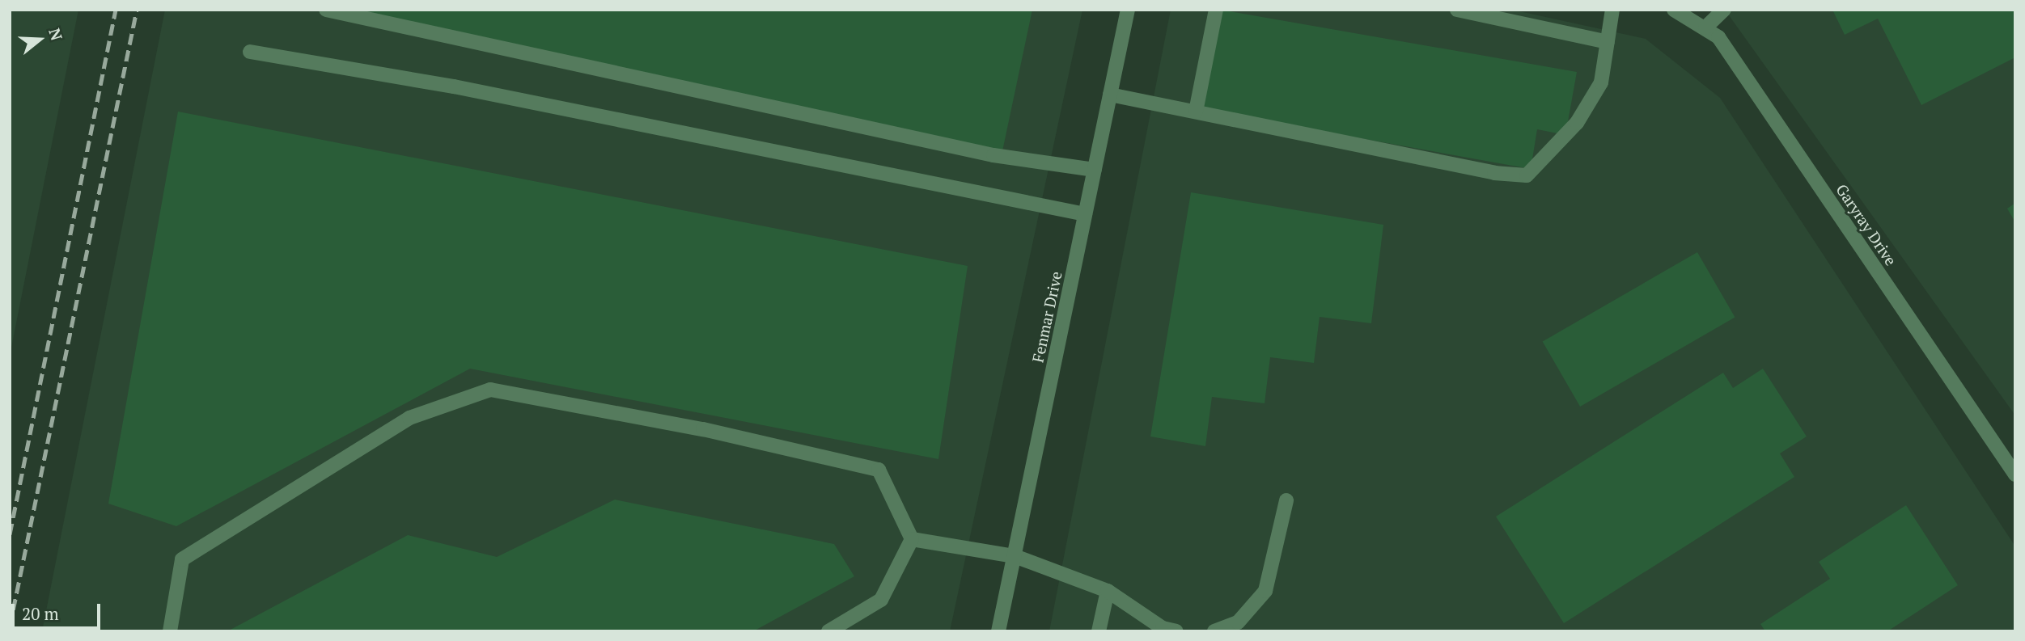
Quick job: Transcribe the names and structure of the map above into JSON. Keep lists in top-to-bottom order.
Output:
{
  "streets": {
    "street": ["Garyray Drive", "Fenmar Drive"]
  },
  "scale_bar": "20 m",
  "north": "right"
}
